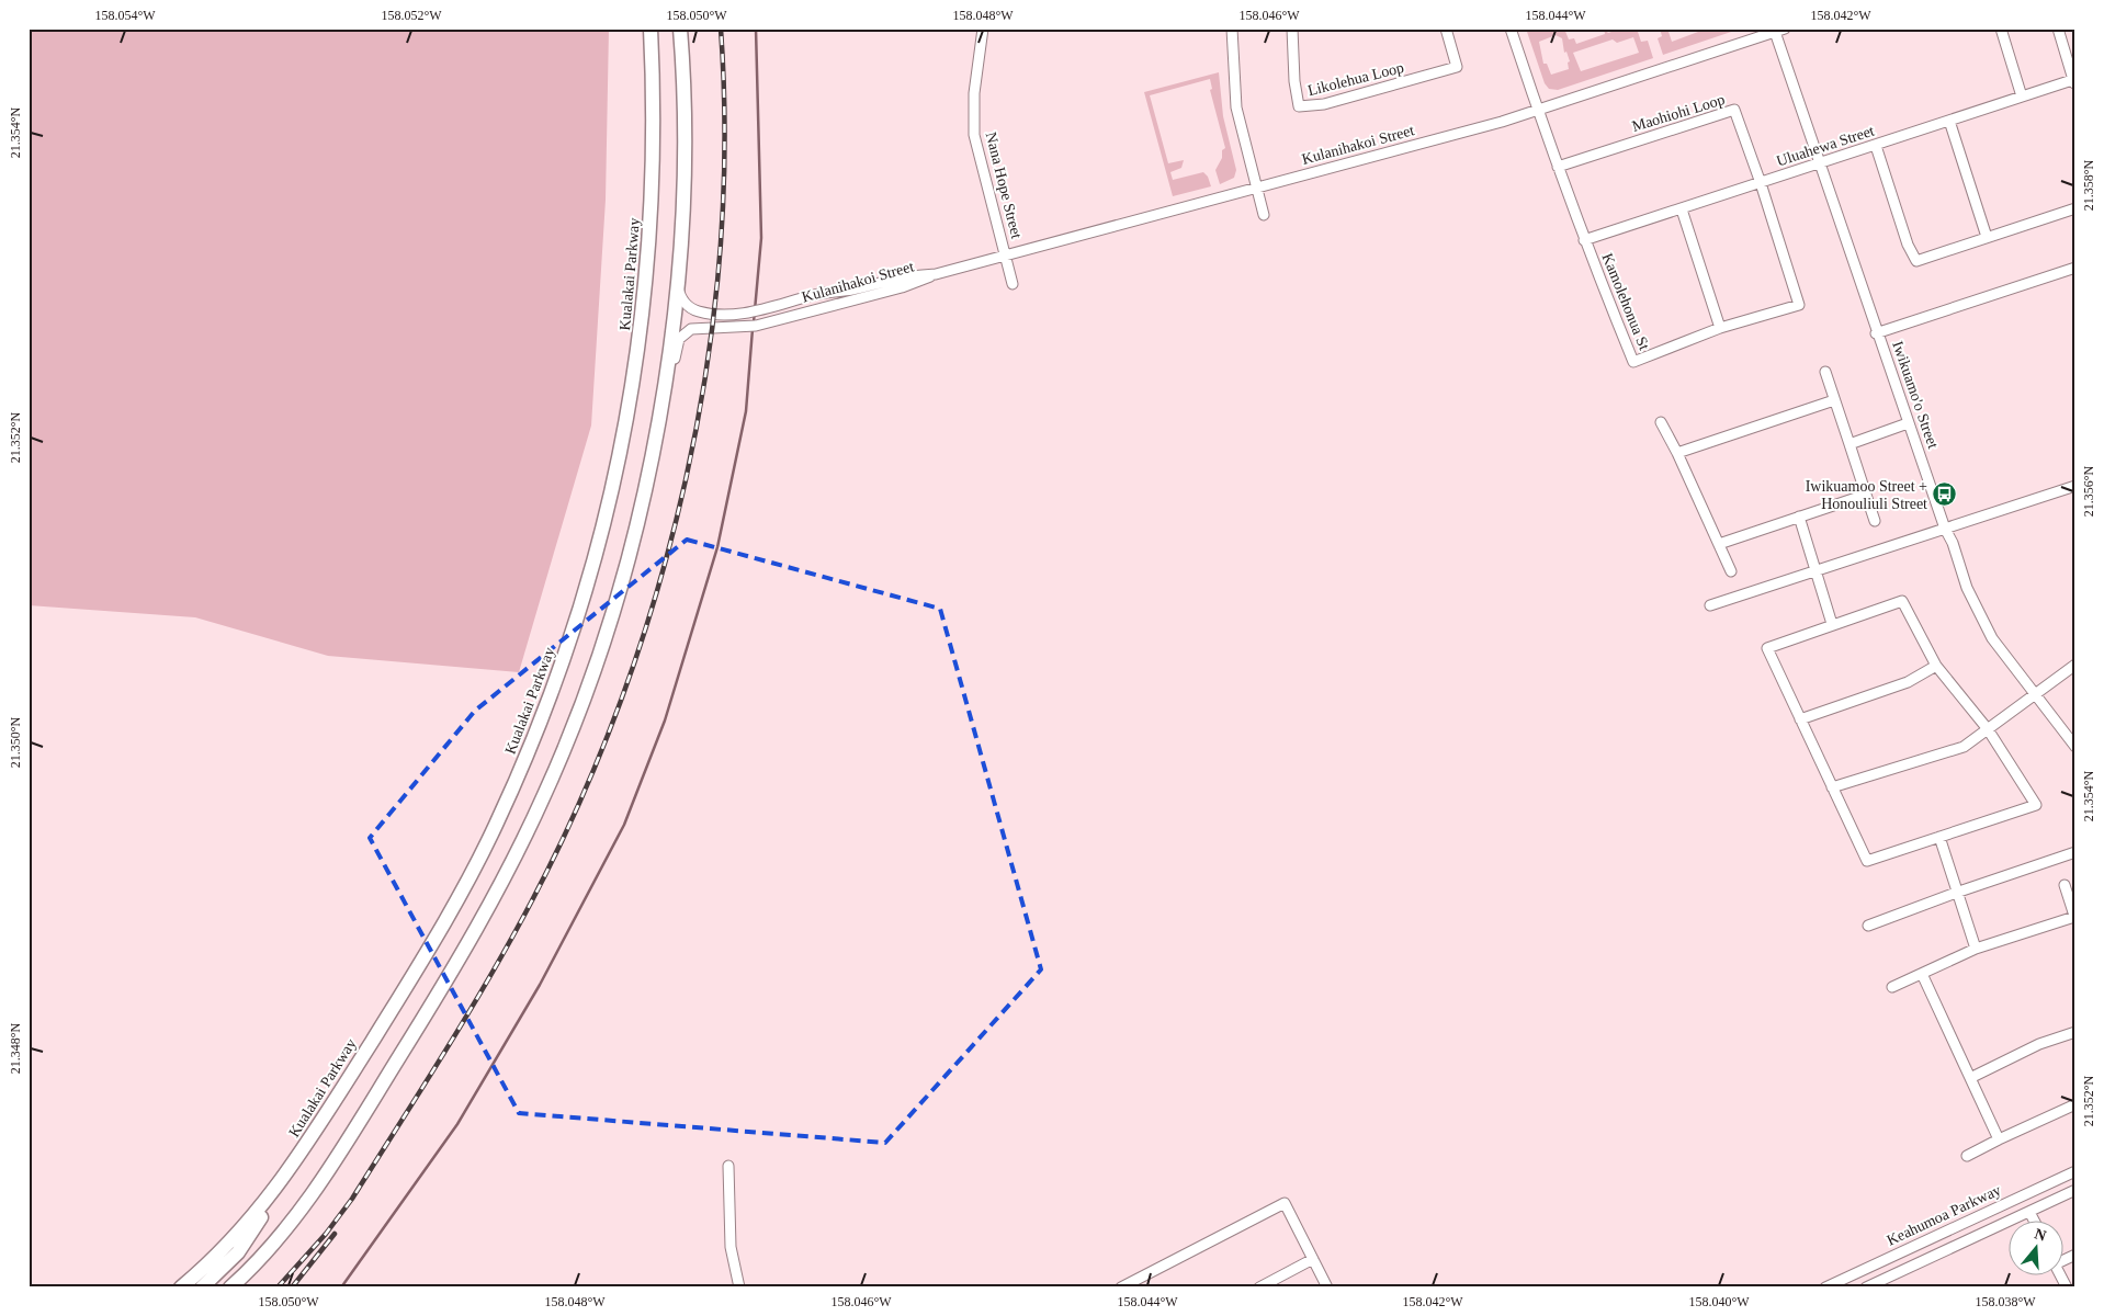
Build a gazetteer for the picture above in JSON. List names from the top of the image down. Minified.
{"streets":{"main road":["Kualakai Parkway"],"street":["Likolehua Loop","Maohiohi Loop","Kulanihakoi Street","Uluahewa Street","Nana Hope Street","Kamolehonua St","Iwikuamo'o Street","Keahumoa Parkway"]},"crossings":[["Maohiohi Loop","Uluahewa Street"],["Maohiohi Loop","Kamolehonua St"],["Kulanihakoi Street","Nana Hope Street"],["Kulanihakoi Street","Kamolehonua St"],["Kulanihakoi Street","Iwikuamo'o Street"],["Uluahewa Street","Kamolehonua St"],["Uluahewa Street","Iwikuamo'o Street"]],"places":{"bus stop":["Iwikuamoo Street + Honouliuli Street"]},"north":"top","coordinates":["158.054°W","158.052°W","158.050°W","158.048°W","158.046°W","158.044°W","158.042°W","21.354°N","21.358°N","21.352°N","21.356°N","21.350°N","21.348°N","158.040°W","158.038°W"]}
